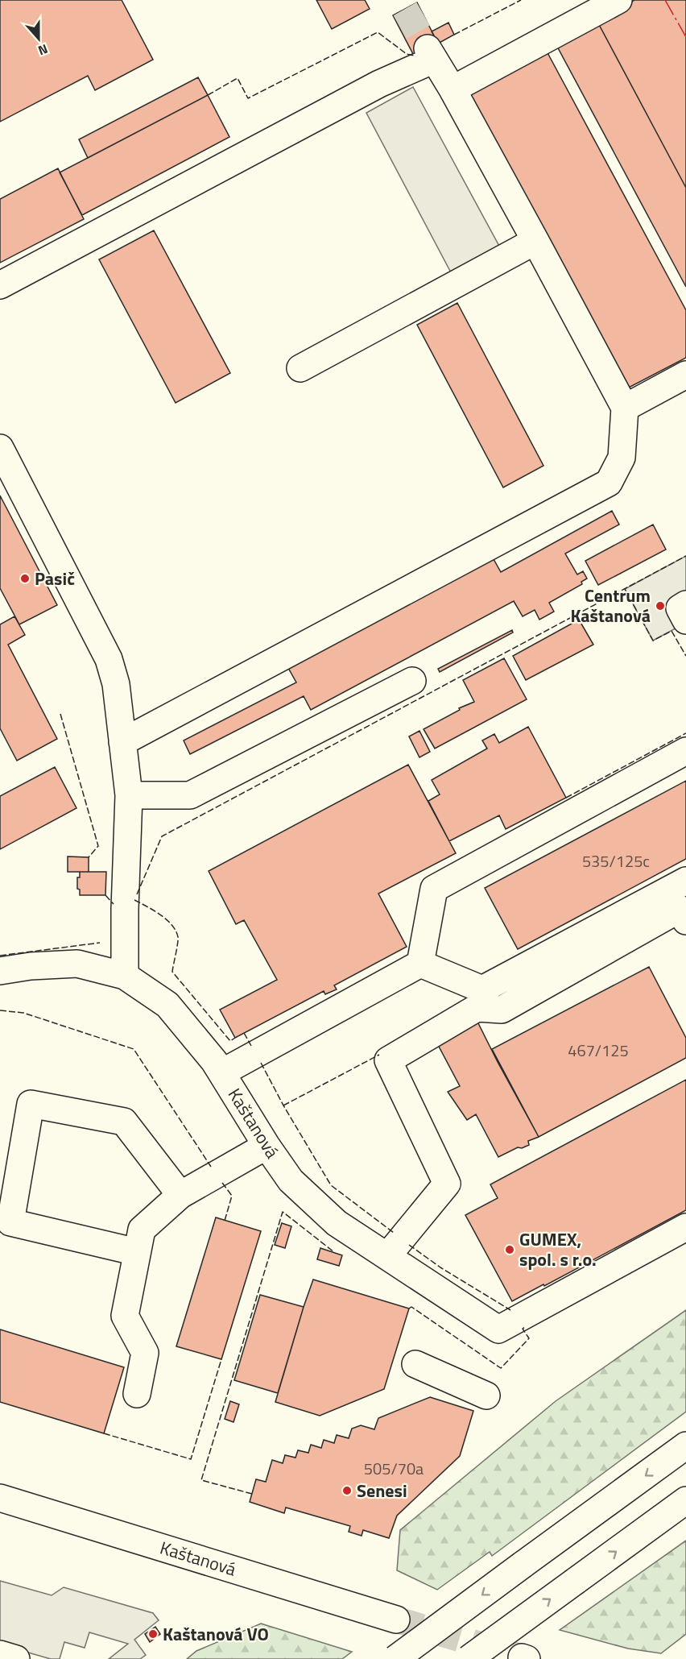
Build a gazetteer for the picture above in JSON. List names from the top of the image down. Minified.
{"streets":{"main road":["Kaštanová"]},"places":["Pasič","Centrum Kaštanová","GUMEX, spol. s r.o.","Senesi","Kaštanová VO"],"house_numbers":["535/125c","467/125","505/70a"],"north":"bottom"}
